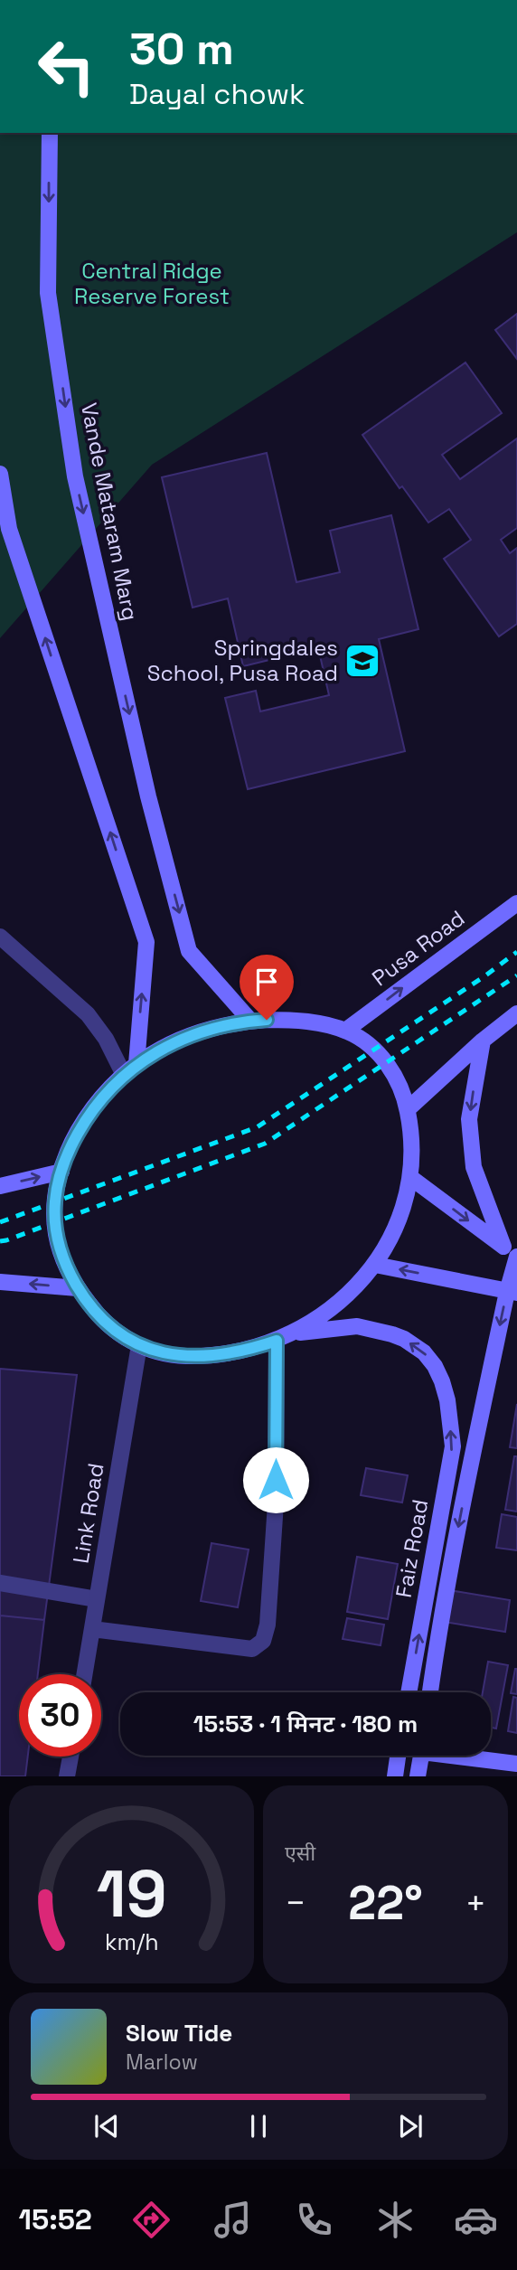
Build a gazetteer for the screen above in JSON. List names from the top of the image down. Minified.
{"streets":{"main road":["Vande Mataram Marg","Pusa Road","Faiz Road"],"street":["Link Road"]},"parks":["Central Ridge Reserve Forest"],"places":{"school or university":["Springdales School, Pusa Road"]},"page":{"turn":["30 m","Dayal chowk"],"limit":"30","trip":"15:53 · 1 मिनट · 180 m","tile":"एसी","heat":["−","22°","+"],"song":["Slow Tide","Marlow"],"tabs":"15:52","gauge":["19","km/h"]}}
